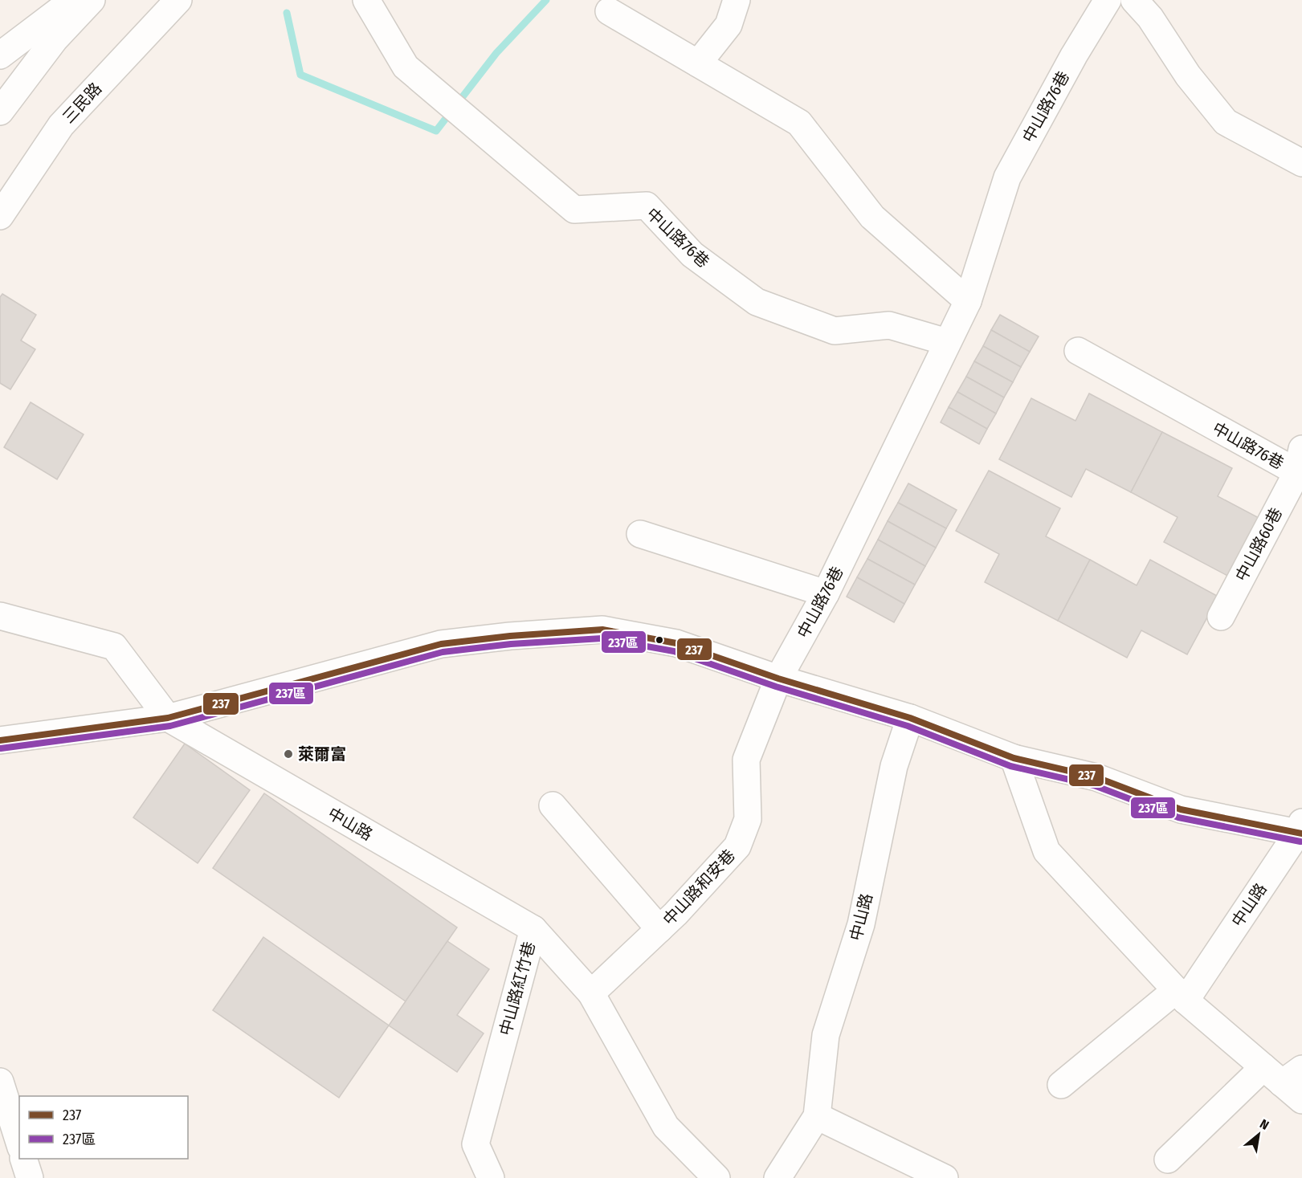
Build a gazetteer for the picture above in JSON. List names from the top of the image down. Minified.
{"streets":{"street":["三民路","中山路76巷","中山路60巷","中山路","中山路和安巷","中山路紅竹巷"]},"crossings":[["中山路76巷","中山路60巷"],["中山路76巷","中山路"],["中山路76巷","中山路和安巷"],["中山路","中山路和安巷"],["中山路","中山路紅竹巷"],["中山路和安巷","中山路紅竹巷"]],"places":["萊爾富"],"lines":["transit line 237","transit line 237區"],"legend":["237","237區"],"north":"top right"}
